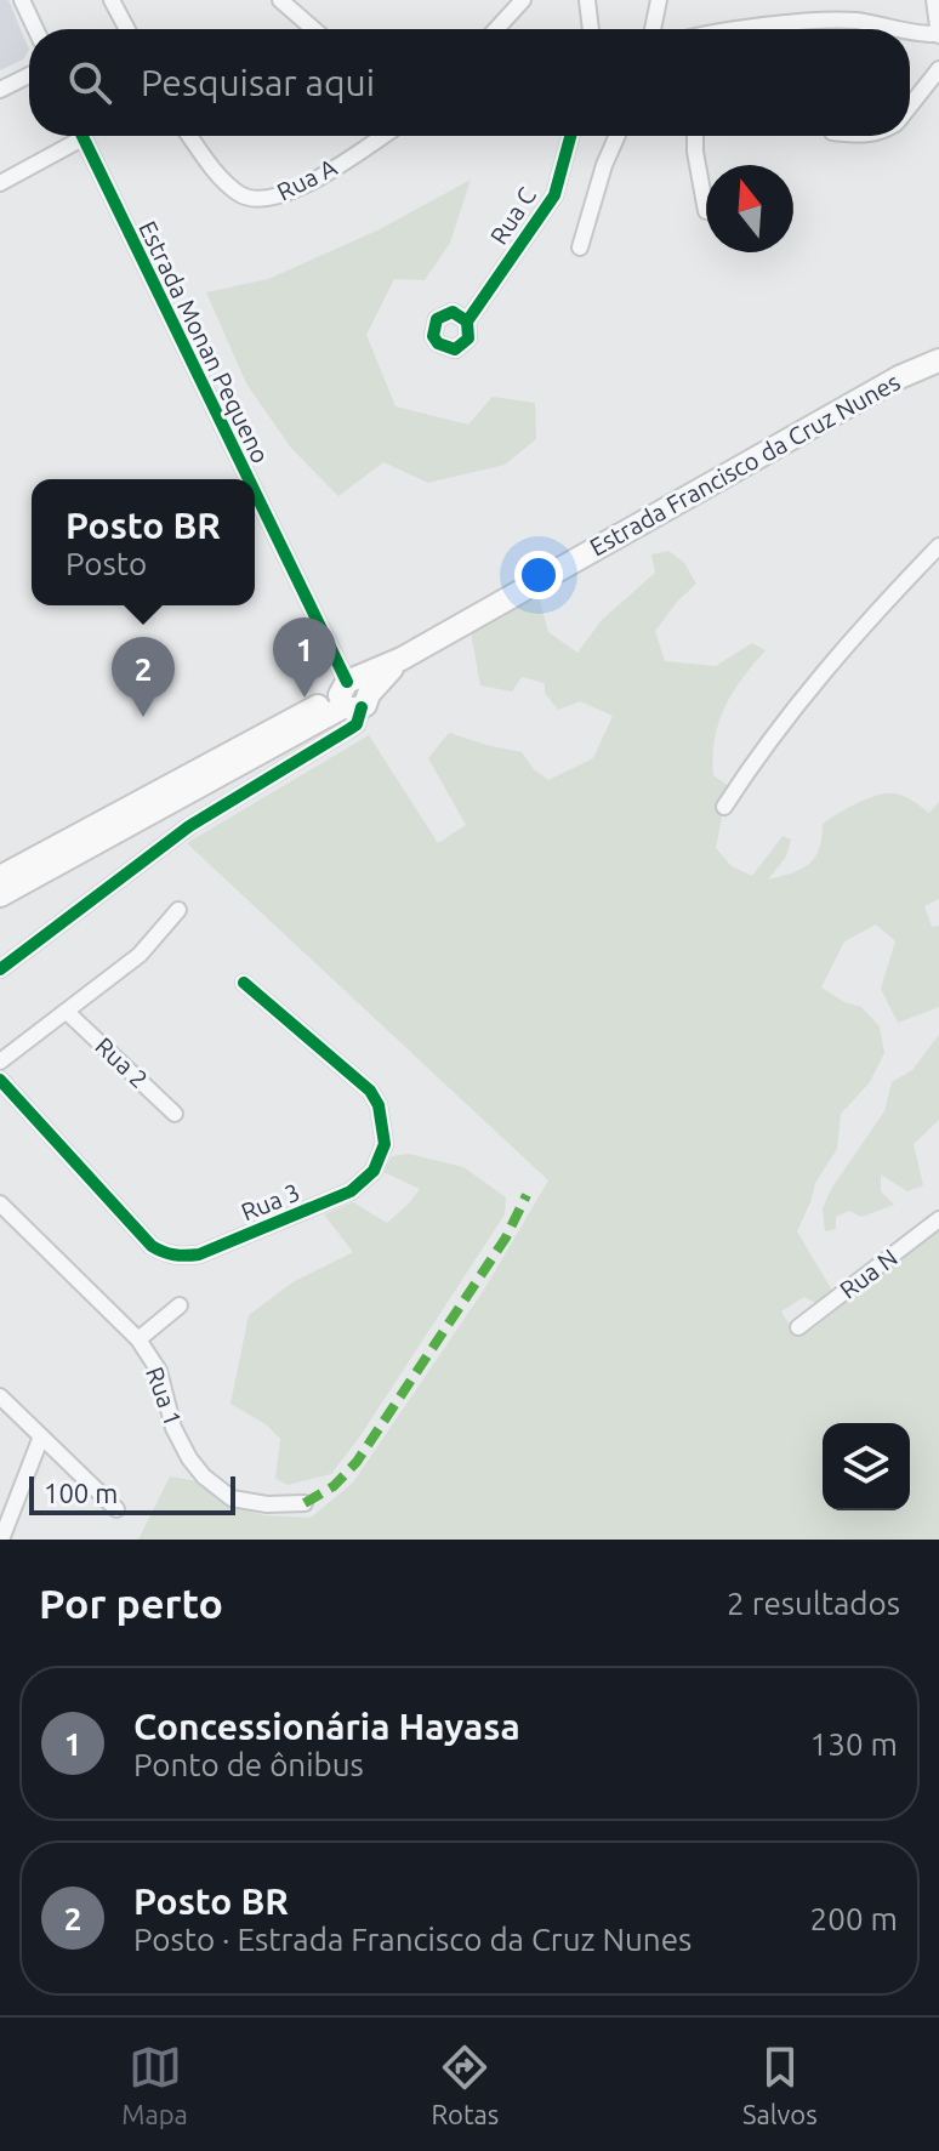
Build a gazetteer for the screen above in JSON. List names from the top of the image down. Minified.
{"streets":{"main road":["Estrada Francisco da Cruz Nunes"],"street":["Rua A","Rua C","Estrada Monan Pequeno","Rua 2","Rua 3","Rua N","Rua 1"]},"crossings":[["Estrada Monan Pequeno","Estrada Francisco da Cruz Nunes"]],"scale_bar":"100 m","north":"top","page":{"search":"Pesquisar aqui","popup":["Posto BR","Posto"],"pins":["1","2"],"scale":"100 m","heading":["Por perto","2 resultados"],"list":[{"mark":"1","name":"Concessionária Hayasa","note":"Ponto de ônibus","value":"130 m"},{"mark":"2","name":"Posto BR","note":"Posto · Estrada Francisco da Cruz Nunes","value":"200 m"}],"nav":["Mapa","Rotas","Salvos"]}}
